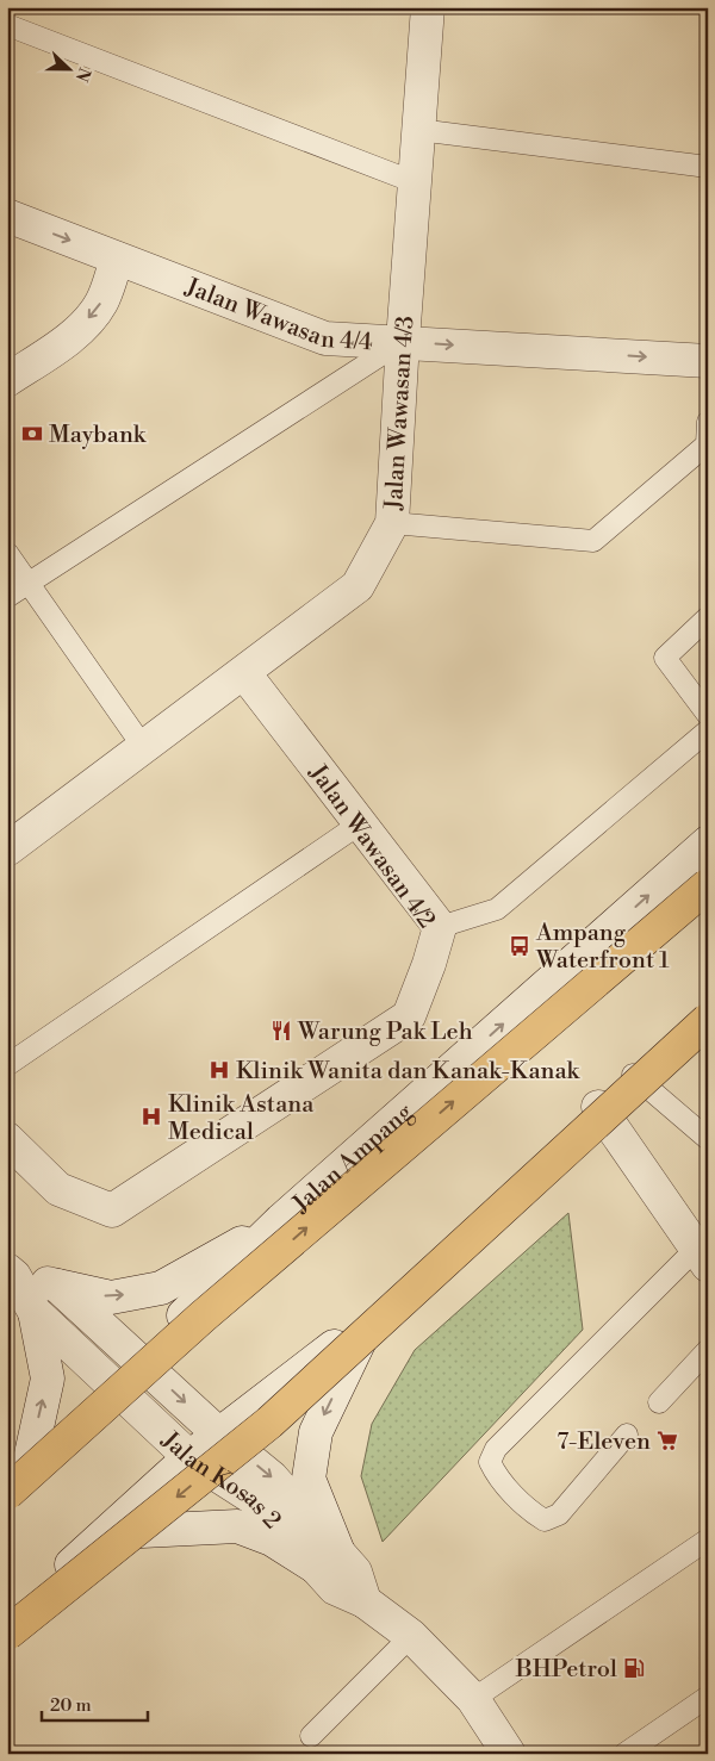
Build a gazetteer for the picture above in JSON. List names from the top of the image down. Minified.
{"streets":{"street":["Jalan Wawasan 4/4","Jalan Wawasan 4/3","Jalan Wawasan 4/2","Jalan Ampang","Jalan Kosas 2"]},"crossings":[["Jalan Wawasan 4/4","Jalan Wawasan 4/3"],["Jalan Wawasan 4/3","Jalan Wawasan 4/2"],["Jalan Ampang","Jalan Kosas 2"]],"one_way":["Jalan Wawasan 4/4"],"places":{"bank":["Maybank"],"bus stop":["Ampang Waterfront 1"],"restaurant":["Warung Pak Leh"],"hospital":["Klinik Wanita dan Kanak-Kanak","Klinik Astana Medical"],"supermarket":["7-Eleven"],"fuel station":["BHPetrol"]},"scale_bar":"20 m","north":"right"}
